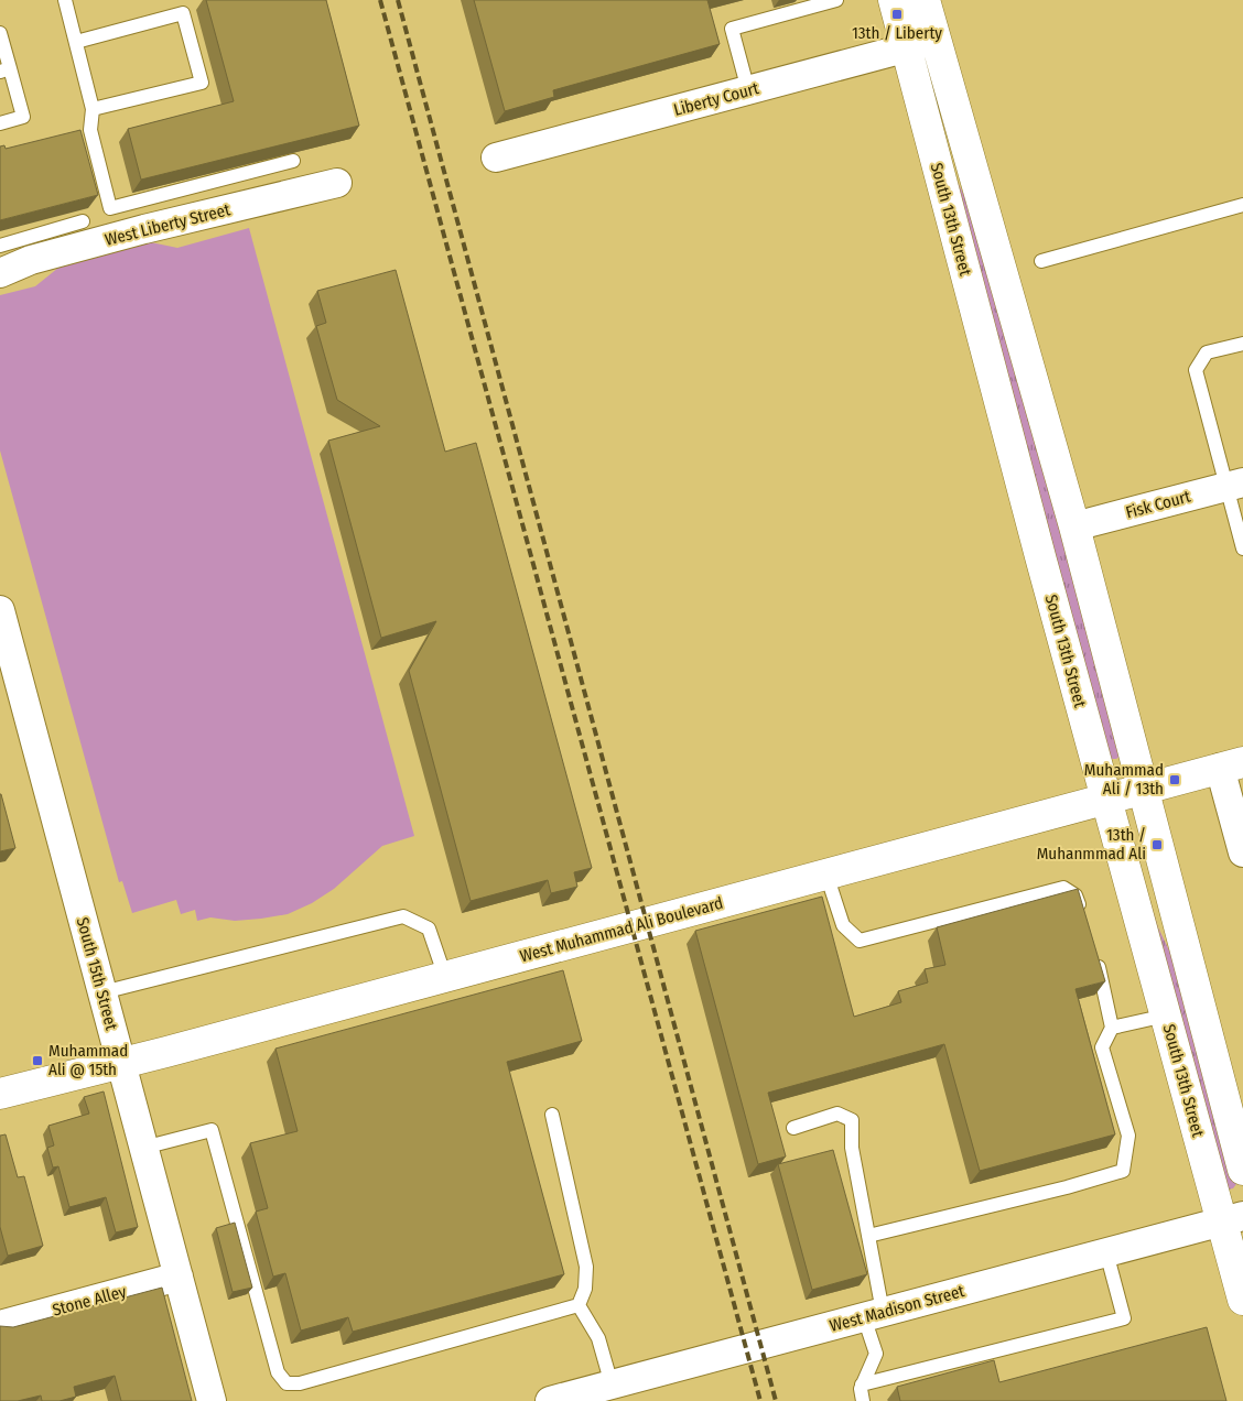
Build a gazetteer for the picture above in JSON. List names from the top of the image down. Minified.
{"streets":{"street":["Liberty Court","South 13th Street","West Liberty Street","Fisk Court","West Muhammad Ali Boulevard","South 15th Street","Stone Alley","West Madison Street"]},"crossings":[["Liberty Court","South 13th Street"],["South 13th Street","Fisk Court"],["South 13th Street","West Muhammad Ali Boulevard"],["South 13th Street","West Madison Street"],["West Muhammad Ali Boulevard","South 15th Street"],["South 15th Street","Stone Alley"]],"places":{"transit":["13th / Liberty","Muhammad Ali / 13th","13th / Muhanmmad Ali","Muhammad Ali @ 15th"]}}
